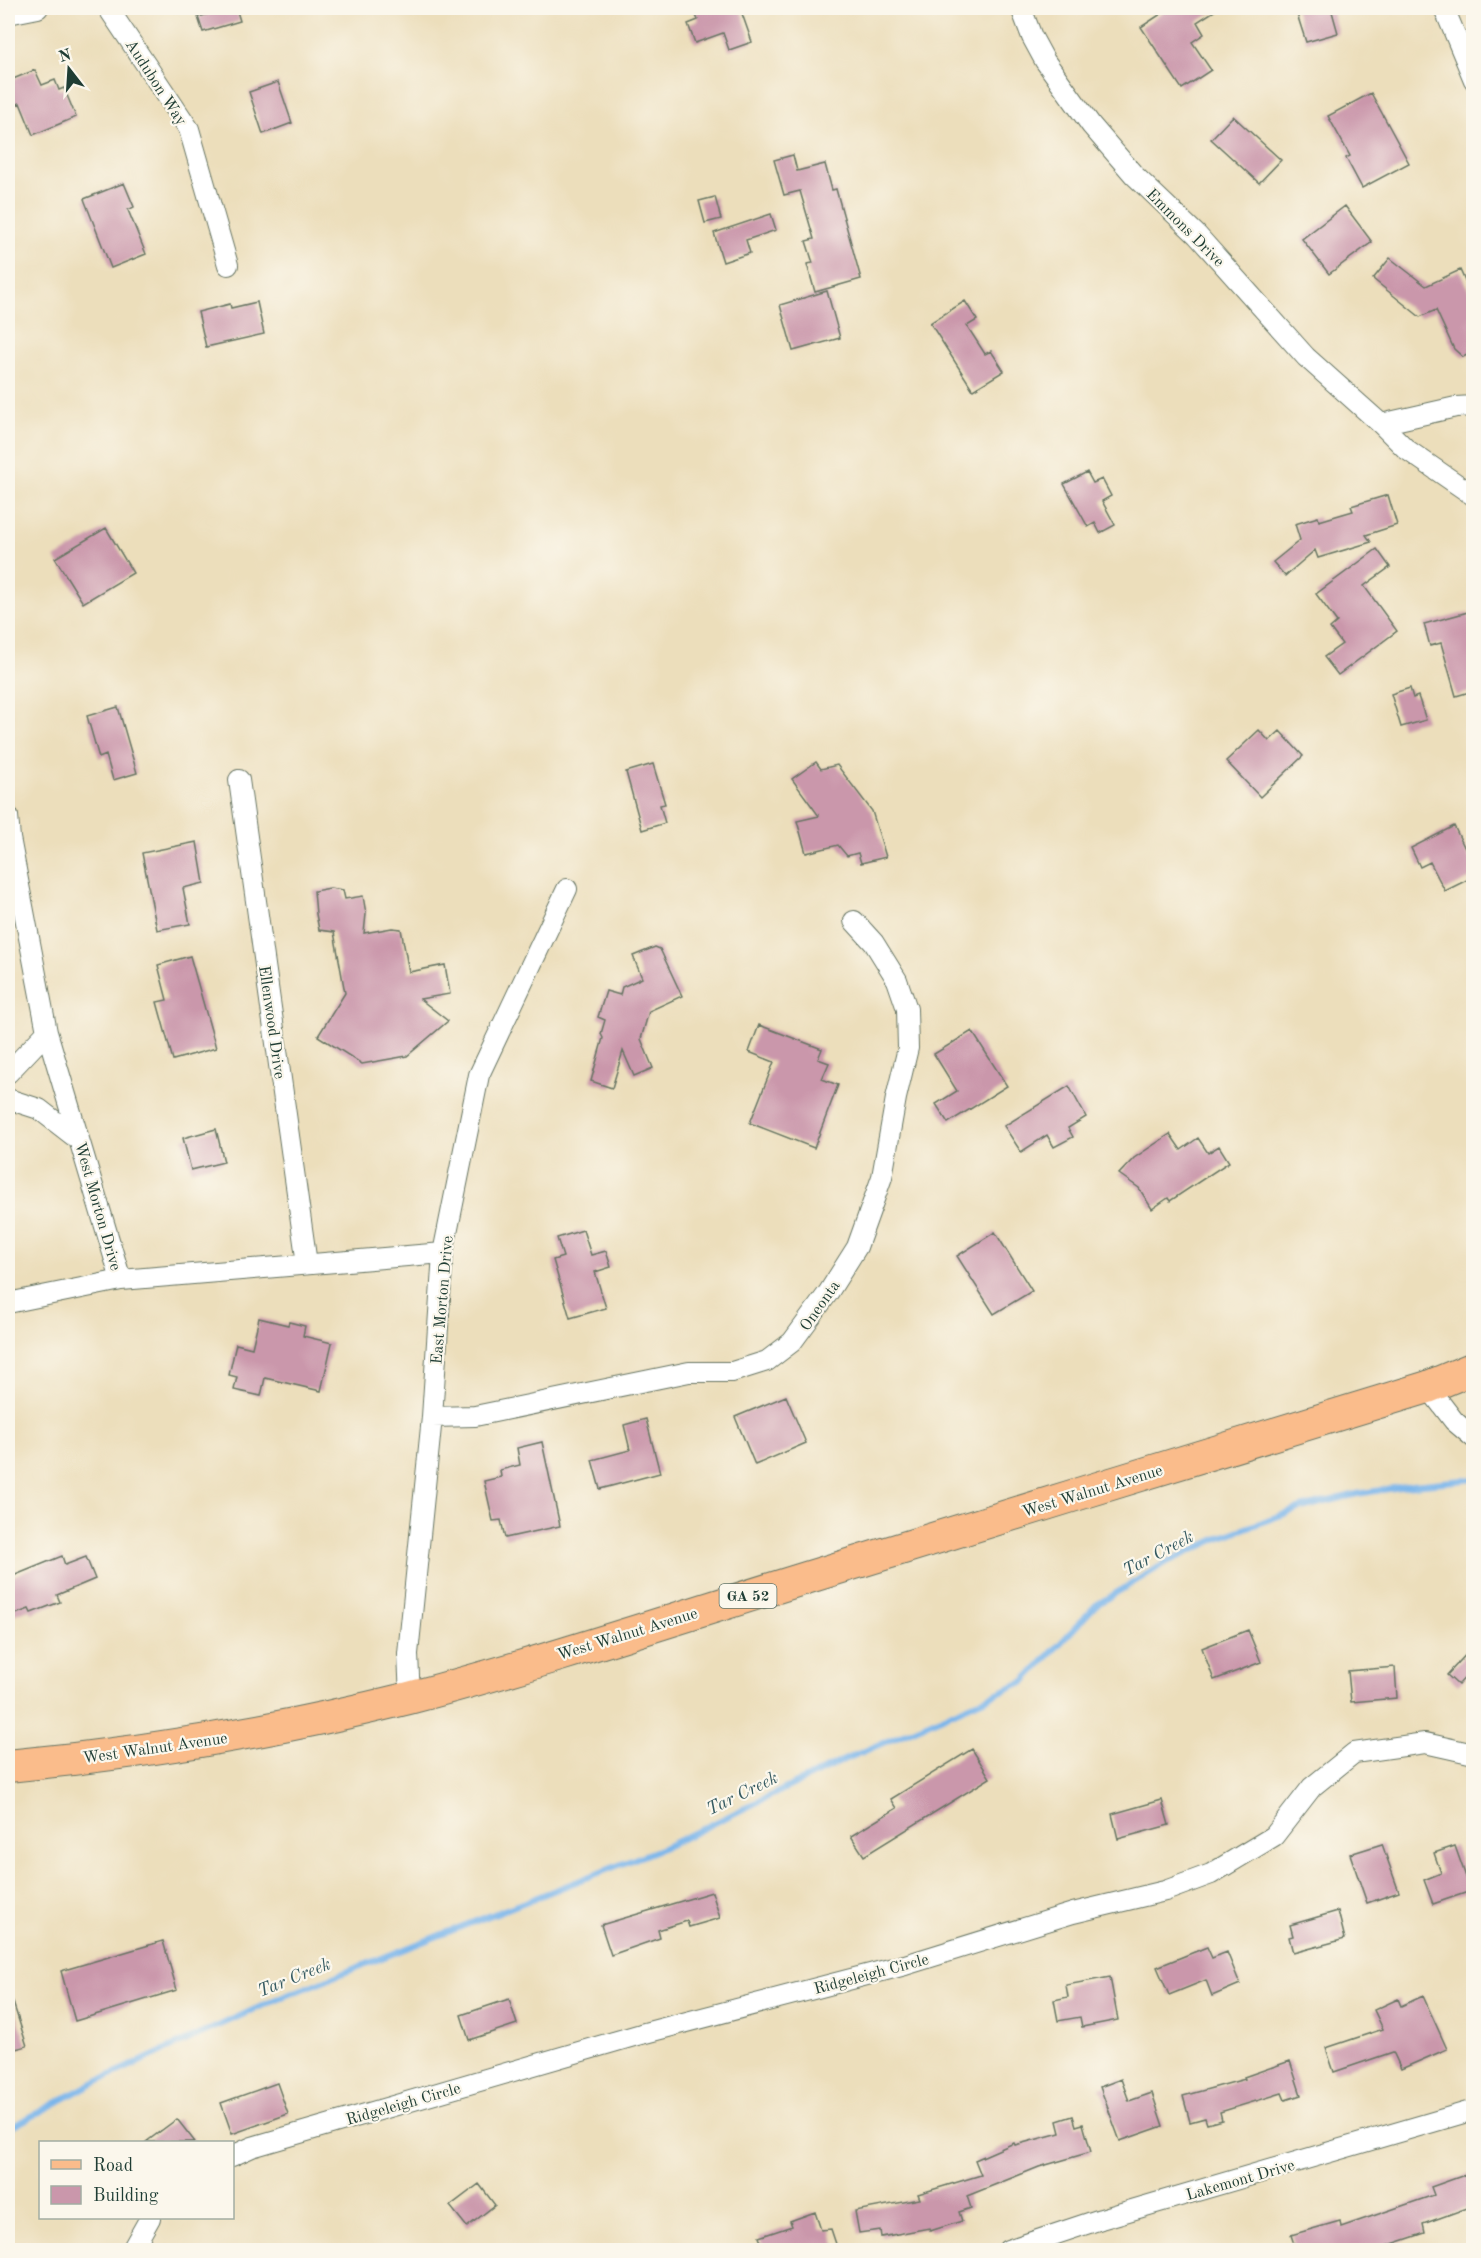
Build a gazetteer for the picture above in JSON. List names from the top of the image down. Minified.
{"streets":{"main road":["West Walnut Avenue","GA 52"],"street":["Audubon Way","Emmons Drive","Ellenwood Drive","West Morton Drive","East Morton Drive","Oneonta","Ridgeleigh Circle","Lakemont Drive"]},"crossings":[["Ellenwood Drive","West Morton Drive"],["West Morton Drive","East Morton Drive"],["East Morton Drive","Oneonta"],["East Morton Drive","West Walnut Avenue"]],"water":["Tar Creek"],"legend":["Road","Building"],"north":"top"}
